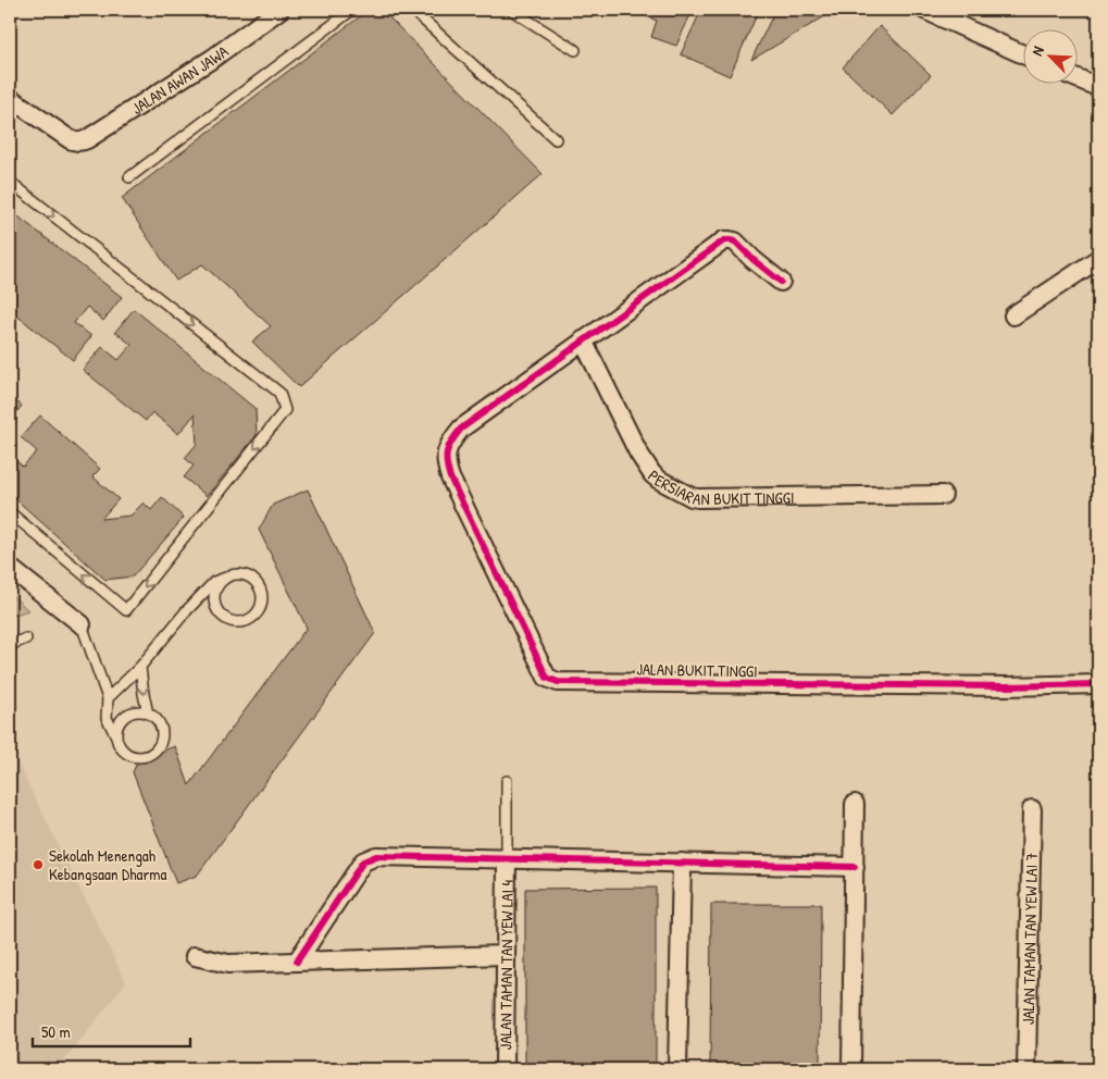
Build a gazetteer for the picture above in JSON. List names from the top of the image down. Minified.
{"streets":{"street":["JALAN AWAN JAWA","PERSIARAN BUKIT TINGGI","JALAN BUKIT TINGGI","JALAN TAMAN TAN YEW LAI 7","JALAN TAMAN TAN YEW LAI 4"]},"crossings":[["PERSIARAN BUKIT TINGGI","JALAN BUKIT TINGGI"]],"places":["Sekolah Menengah Kebangsaan Dharma"],"scale_bar":"50 m","north":"top left"}
